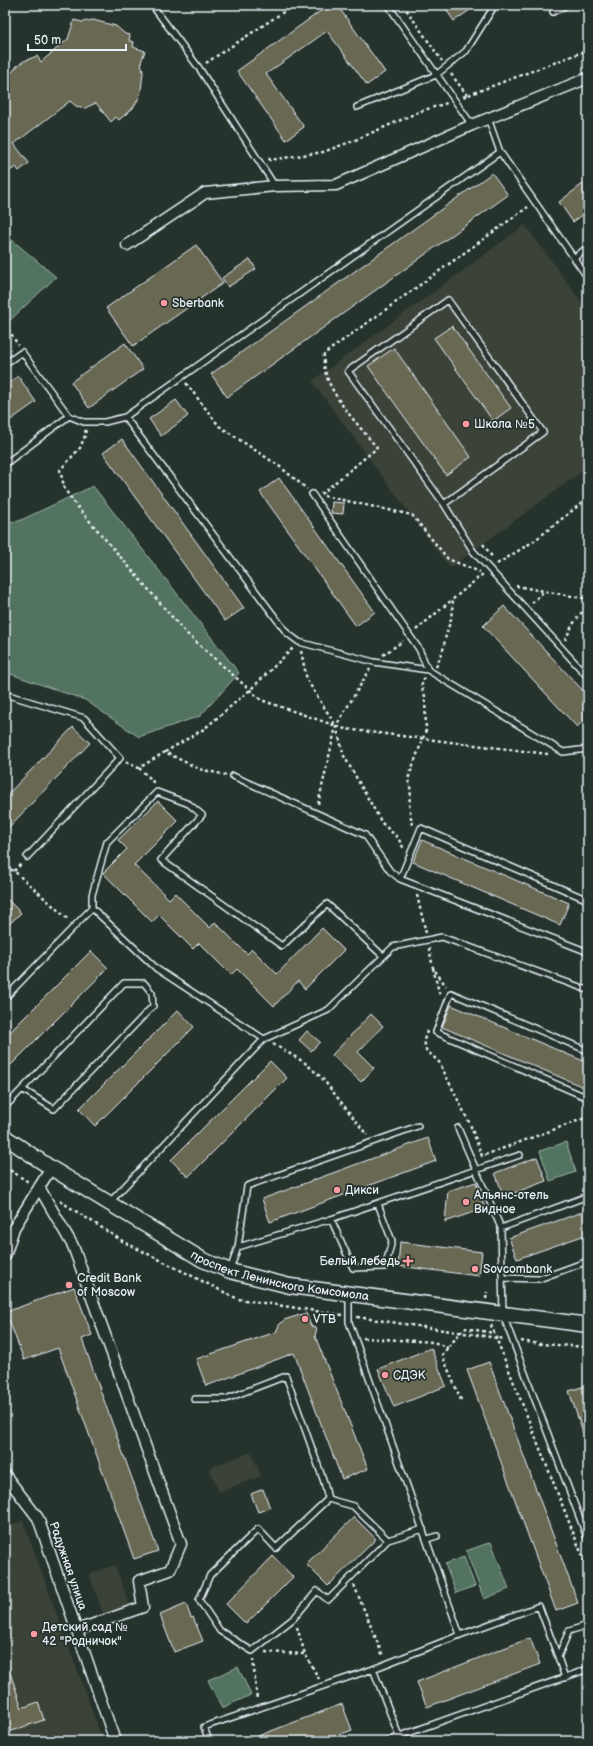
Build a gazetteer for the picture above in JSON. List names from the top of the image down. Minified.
{"streets":{"main road":["проспект Ленинского Комсомола"],"street":["Радужная улица"]},"places":{"other":["Sberbank","Школа №5","Дикси","Альянс-отель Видное","Sovcombank","Credit Bank of Moscow","VTB","СДЭК","Детский сад № 42 \"Родничок\""],"health":["Белый лебедь"]},"scale_bar":"50 m"}
